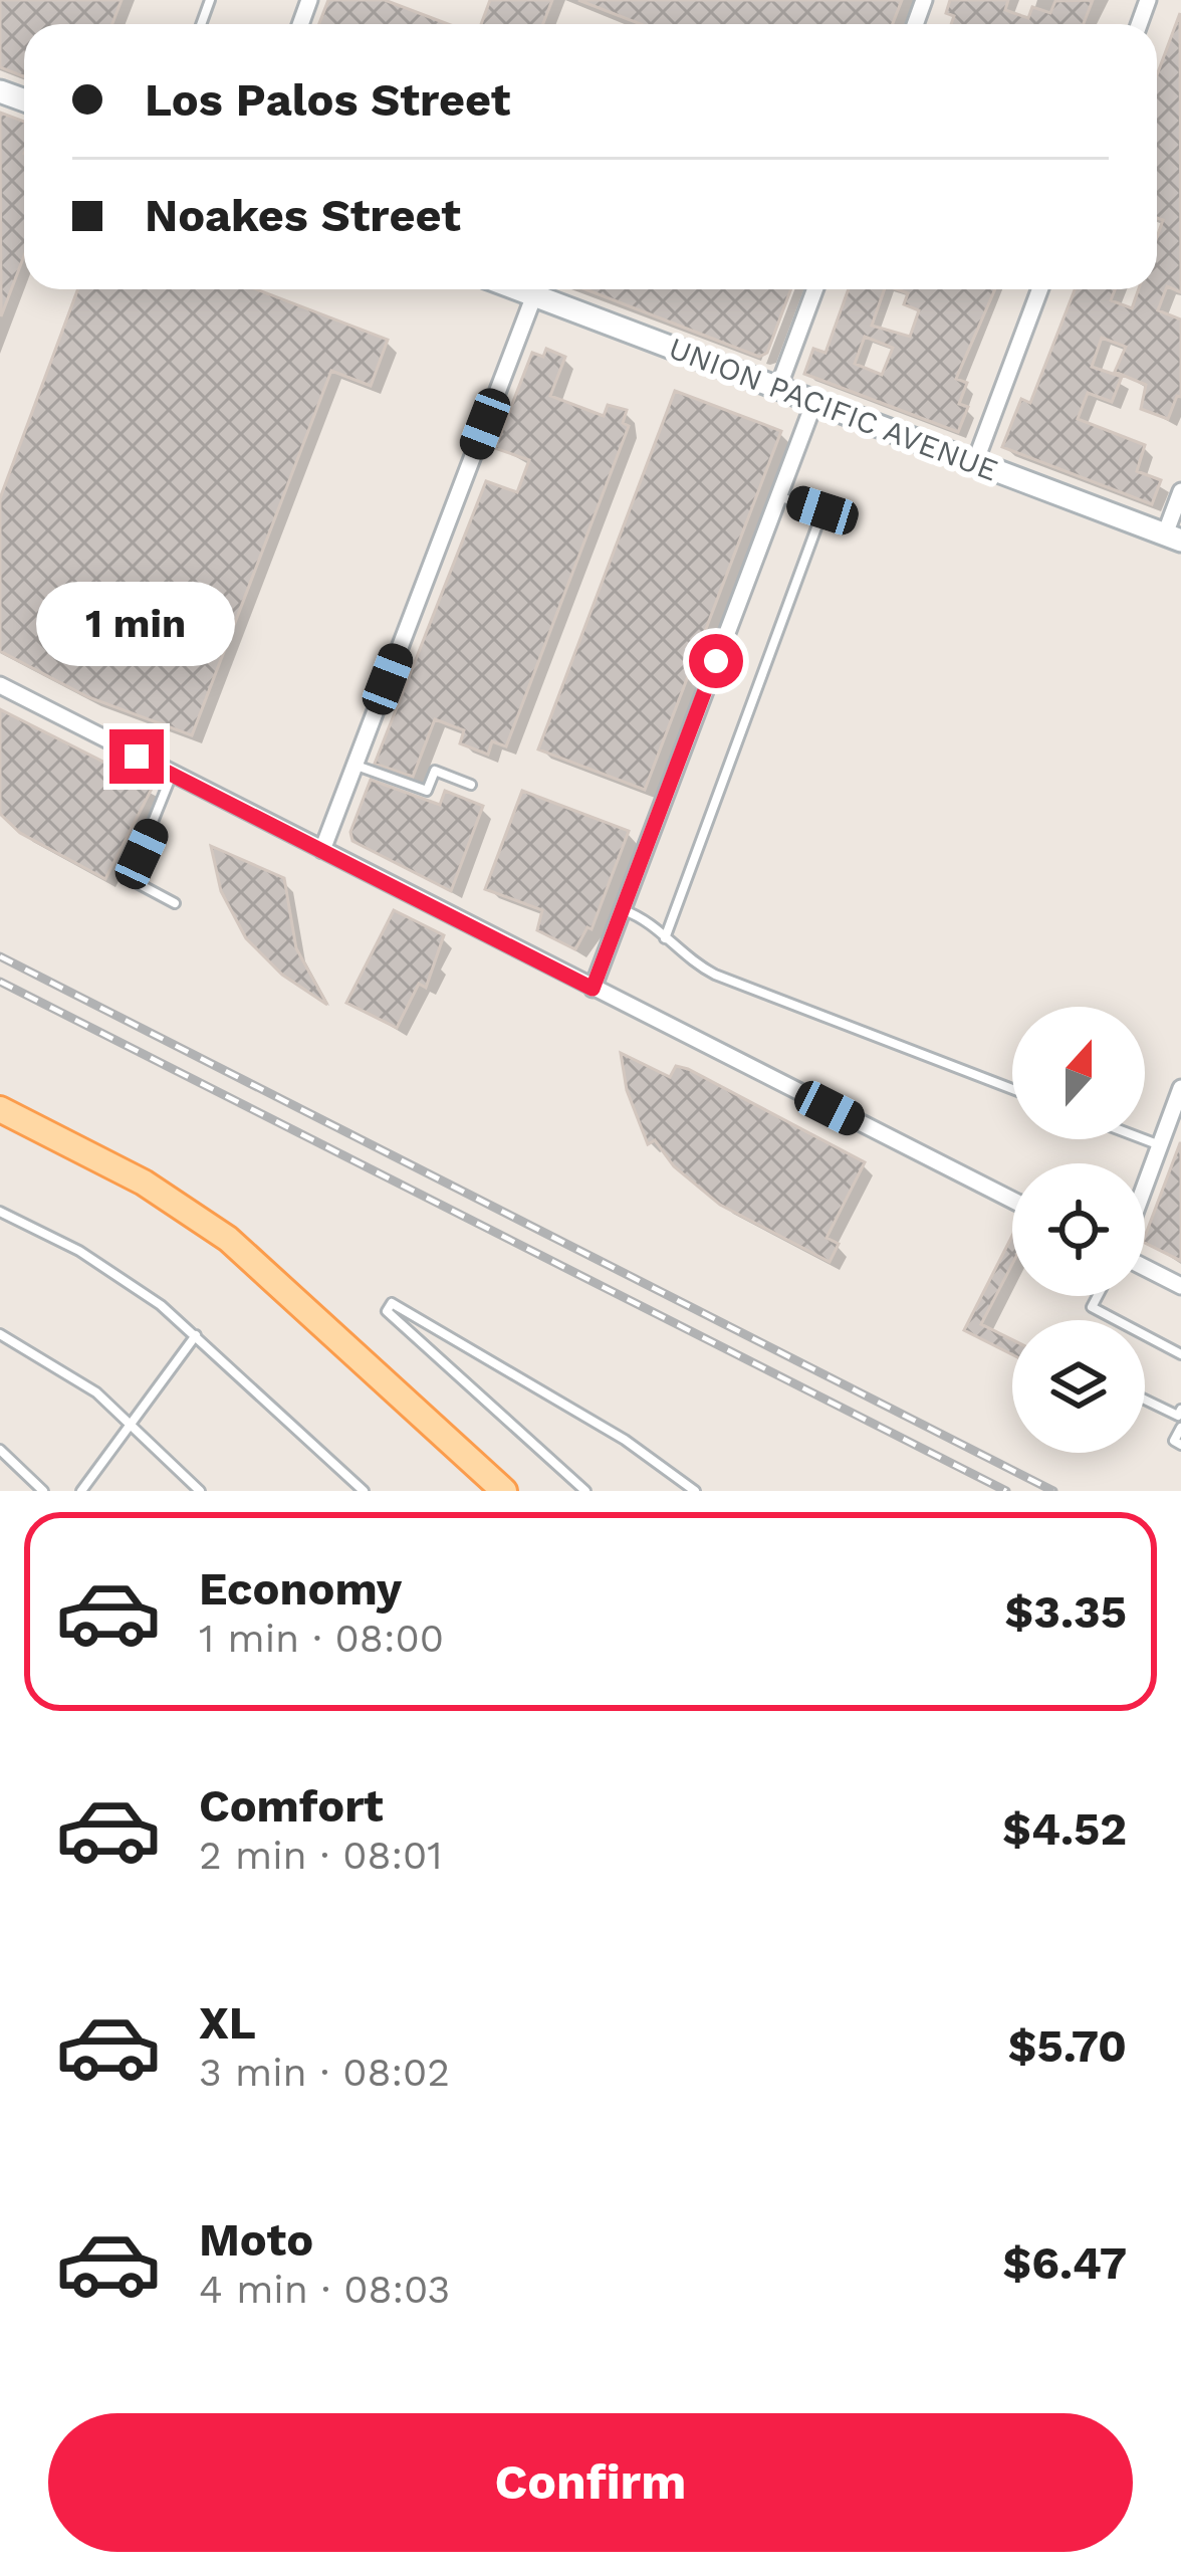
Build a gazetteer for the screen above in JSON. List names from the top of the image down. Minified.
{"streets":{"street":["UNION PACIFIC AVENUE"]},"north":"top","page":{"banner":["Los Palos Street","Noakes Street"],"bubble":"1 min","list":[{"name":"Economy","note":"1 min · 08:00","value":"$3.35"},{"name":"Comfort","note":"2 min · 08:01","value":"$4.52"},{"name":"XL","note":"3 min · 08:02","value":"$5.70"},{"name":"Moto","note":"4 min · 08:03","value":"$6.47"}],"buttons":"Confirm"}}
